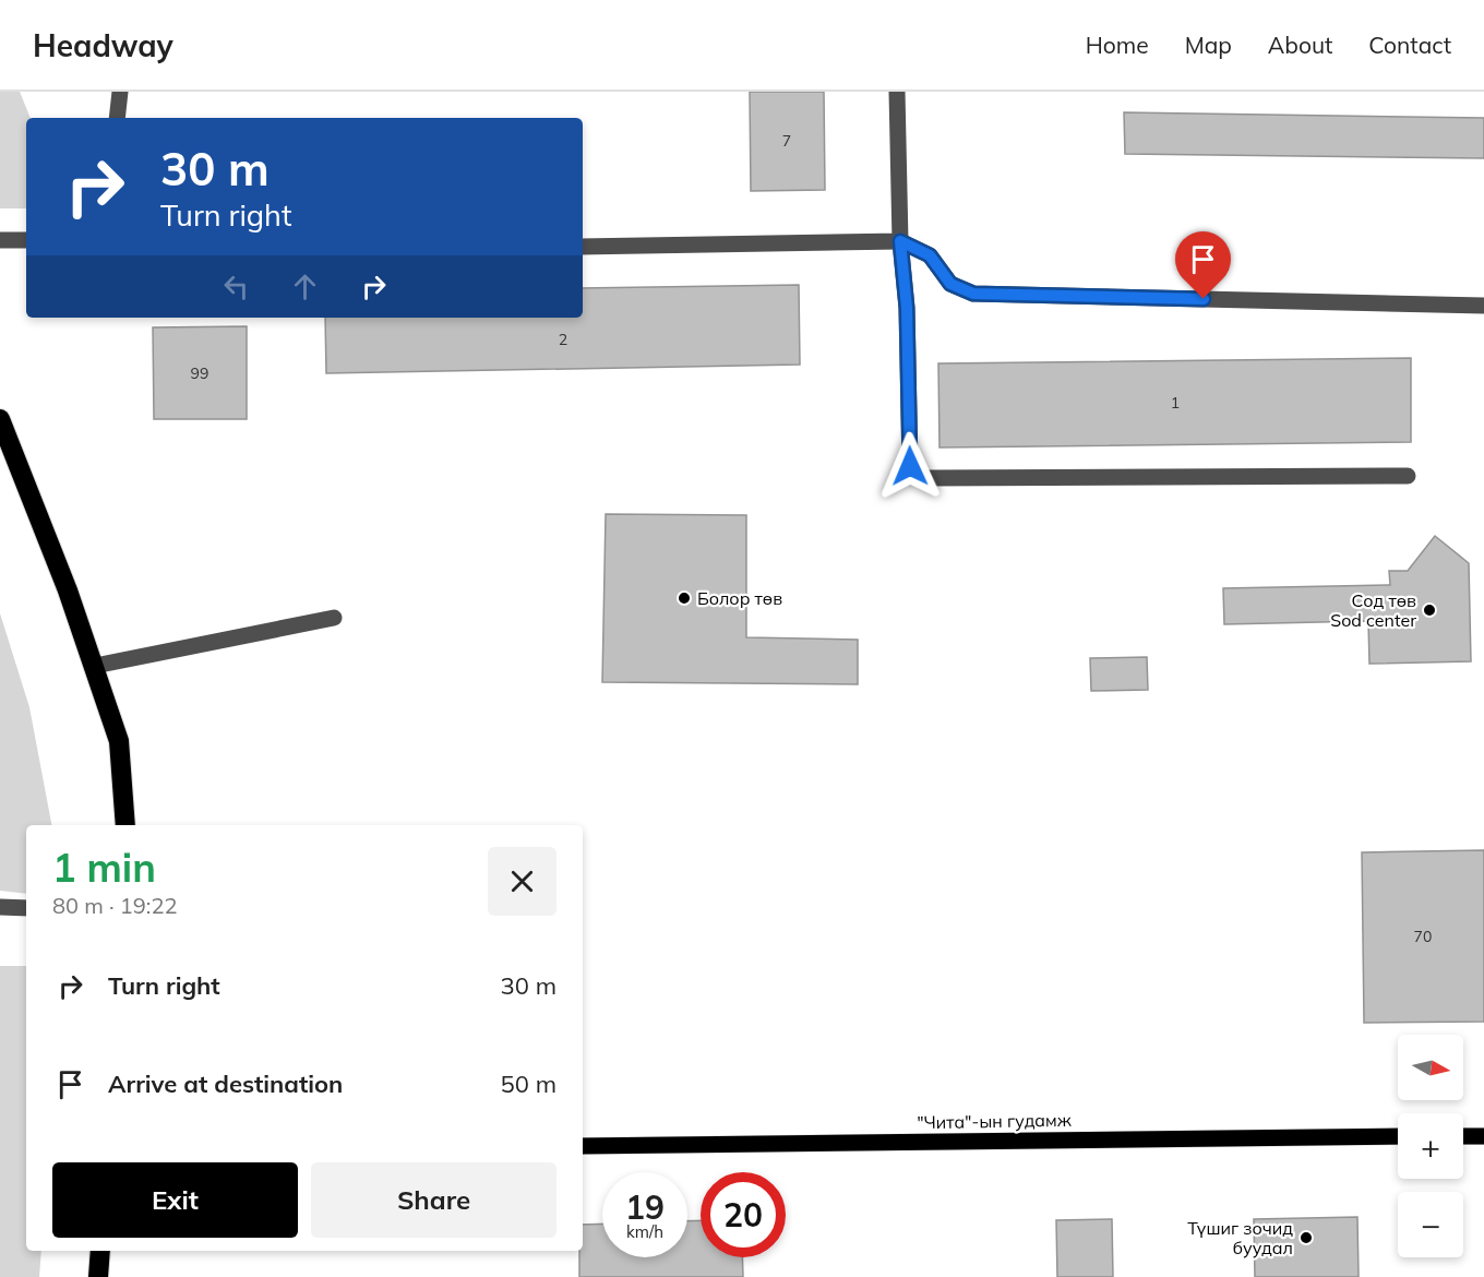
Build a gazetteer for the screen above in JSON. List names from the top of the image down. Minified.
{"streets":{"main road":["\"Чита\"-ын гудамж"]},"places":["Болор төв","Сод төв Sod center","Түшиг зочид буудал"],"house_numbers":["7","2","99","1","70"],"north":"right","page":{"header":"Headway","nav":["Home","Map","About","Contact"],"turn":["30 m","Turn right"],"heading":["1 min","80 m · 19:22"],"list":[{"name":"Turn right","value":"30 m"},{"name":"Arrive at destination","value":"50 m"}],"map_buttons":["+","−"],"buttons":["Exit","Share"],"speed":"19 km/h","limit":"20"}}
